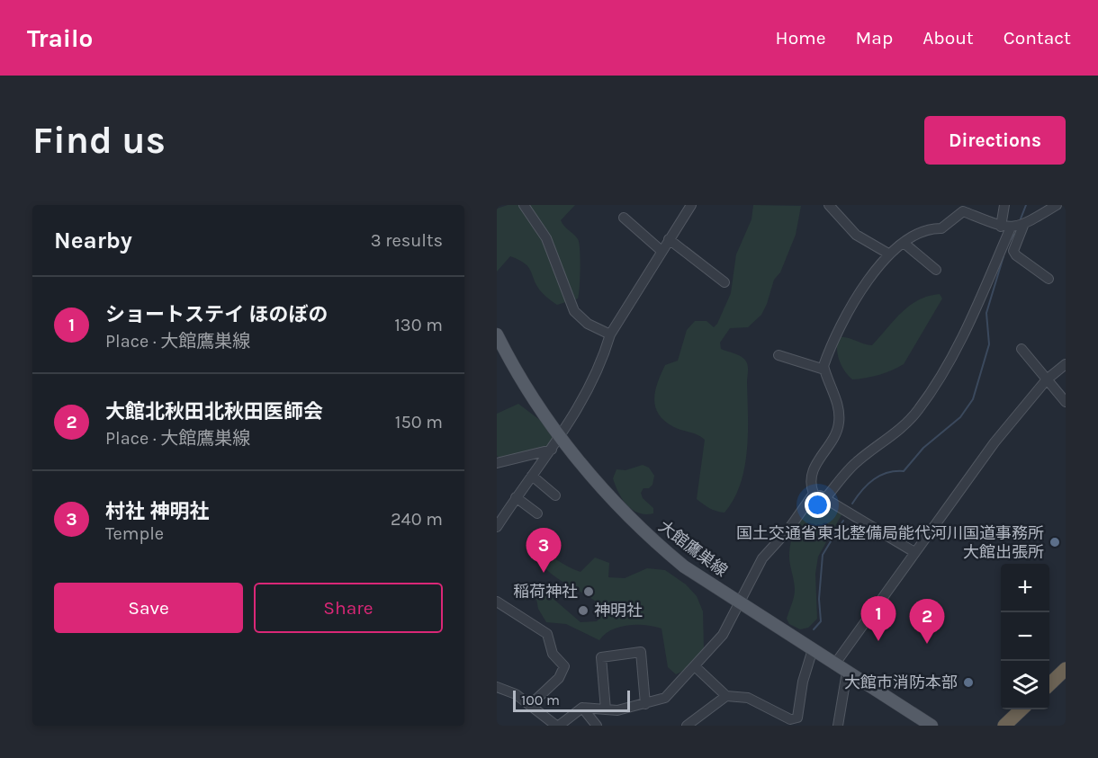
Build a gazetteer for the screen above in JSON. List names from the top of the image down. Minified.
{"streets":{"main road":["大館鷹巣線"]},"places":["国土交通省東北整備局能代河川国道事務所 大館出張所","稲荷神社","神明社","大館市消防本部"],"scale_bar":"100 m","page":{"header":"Trailo","nav":["Home","Map","About","Contact"],"buttons":["Directions",["Save","Share"]],"title":"Find us","heading":["Nearby","3 results"],"list":[{"mark":"1","name":"ショートステイ ほのぼの","note":"Place · 大館鷹巣線","value":"130 m"},{"mark":"2","name":"大館北秋田北秋田医師会","note":"Place · 大館鷹巣線","value":"150 m"},{"mark":"3","name":"村社 神明社","note":"Temple","value":"240 m"}],"pins":["3","1","2"],"map_buttons":["+","−"],"scale":"100 m"}}
